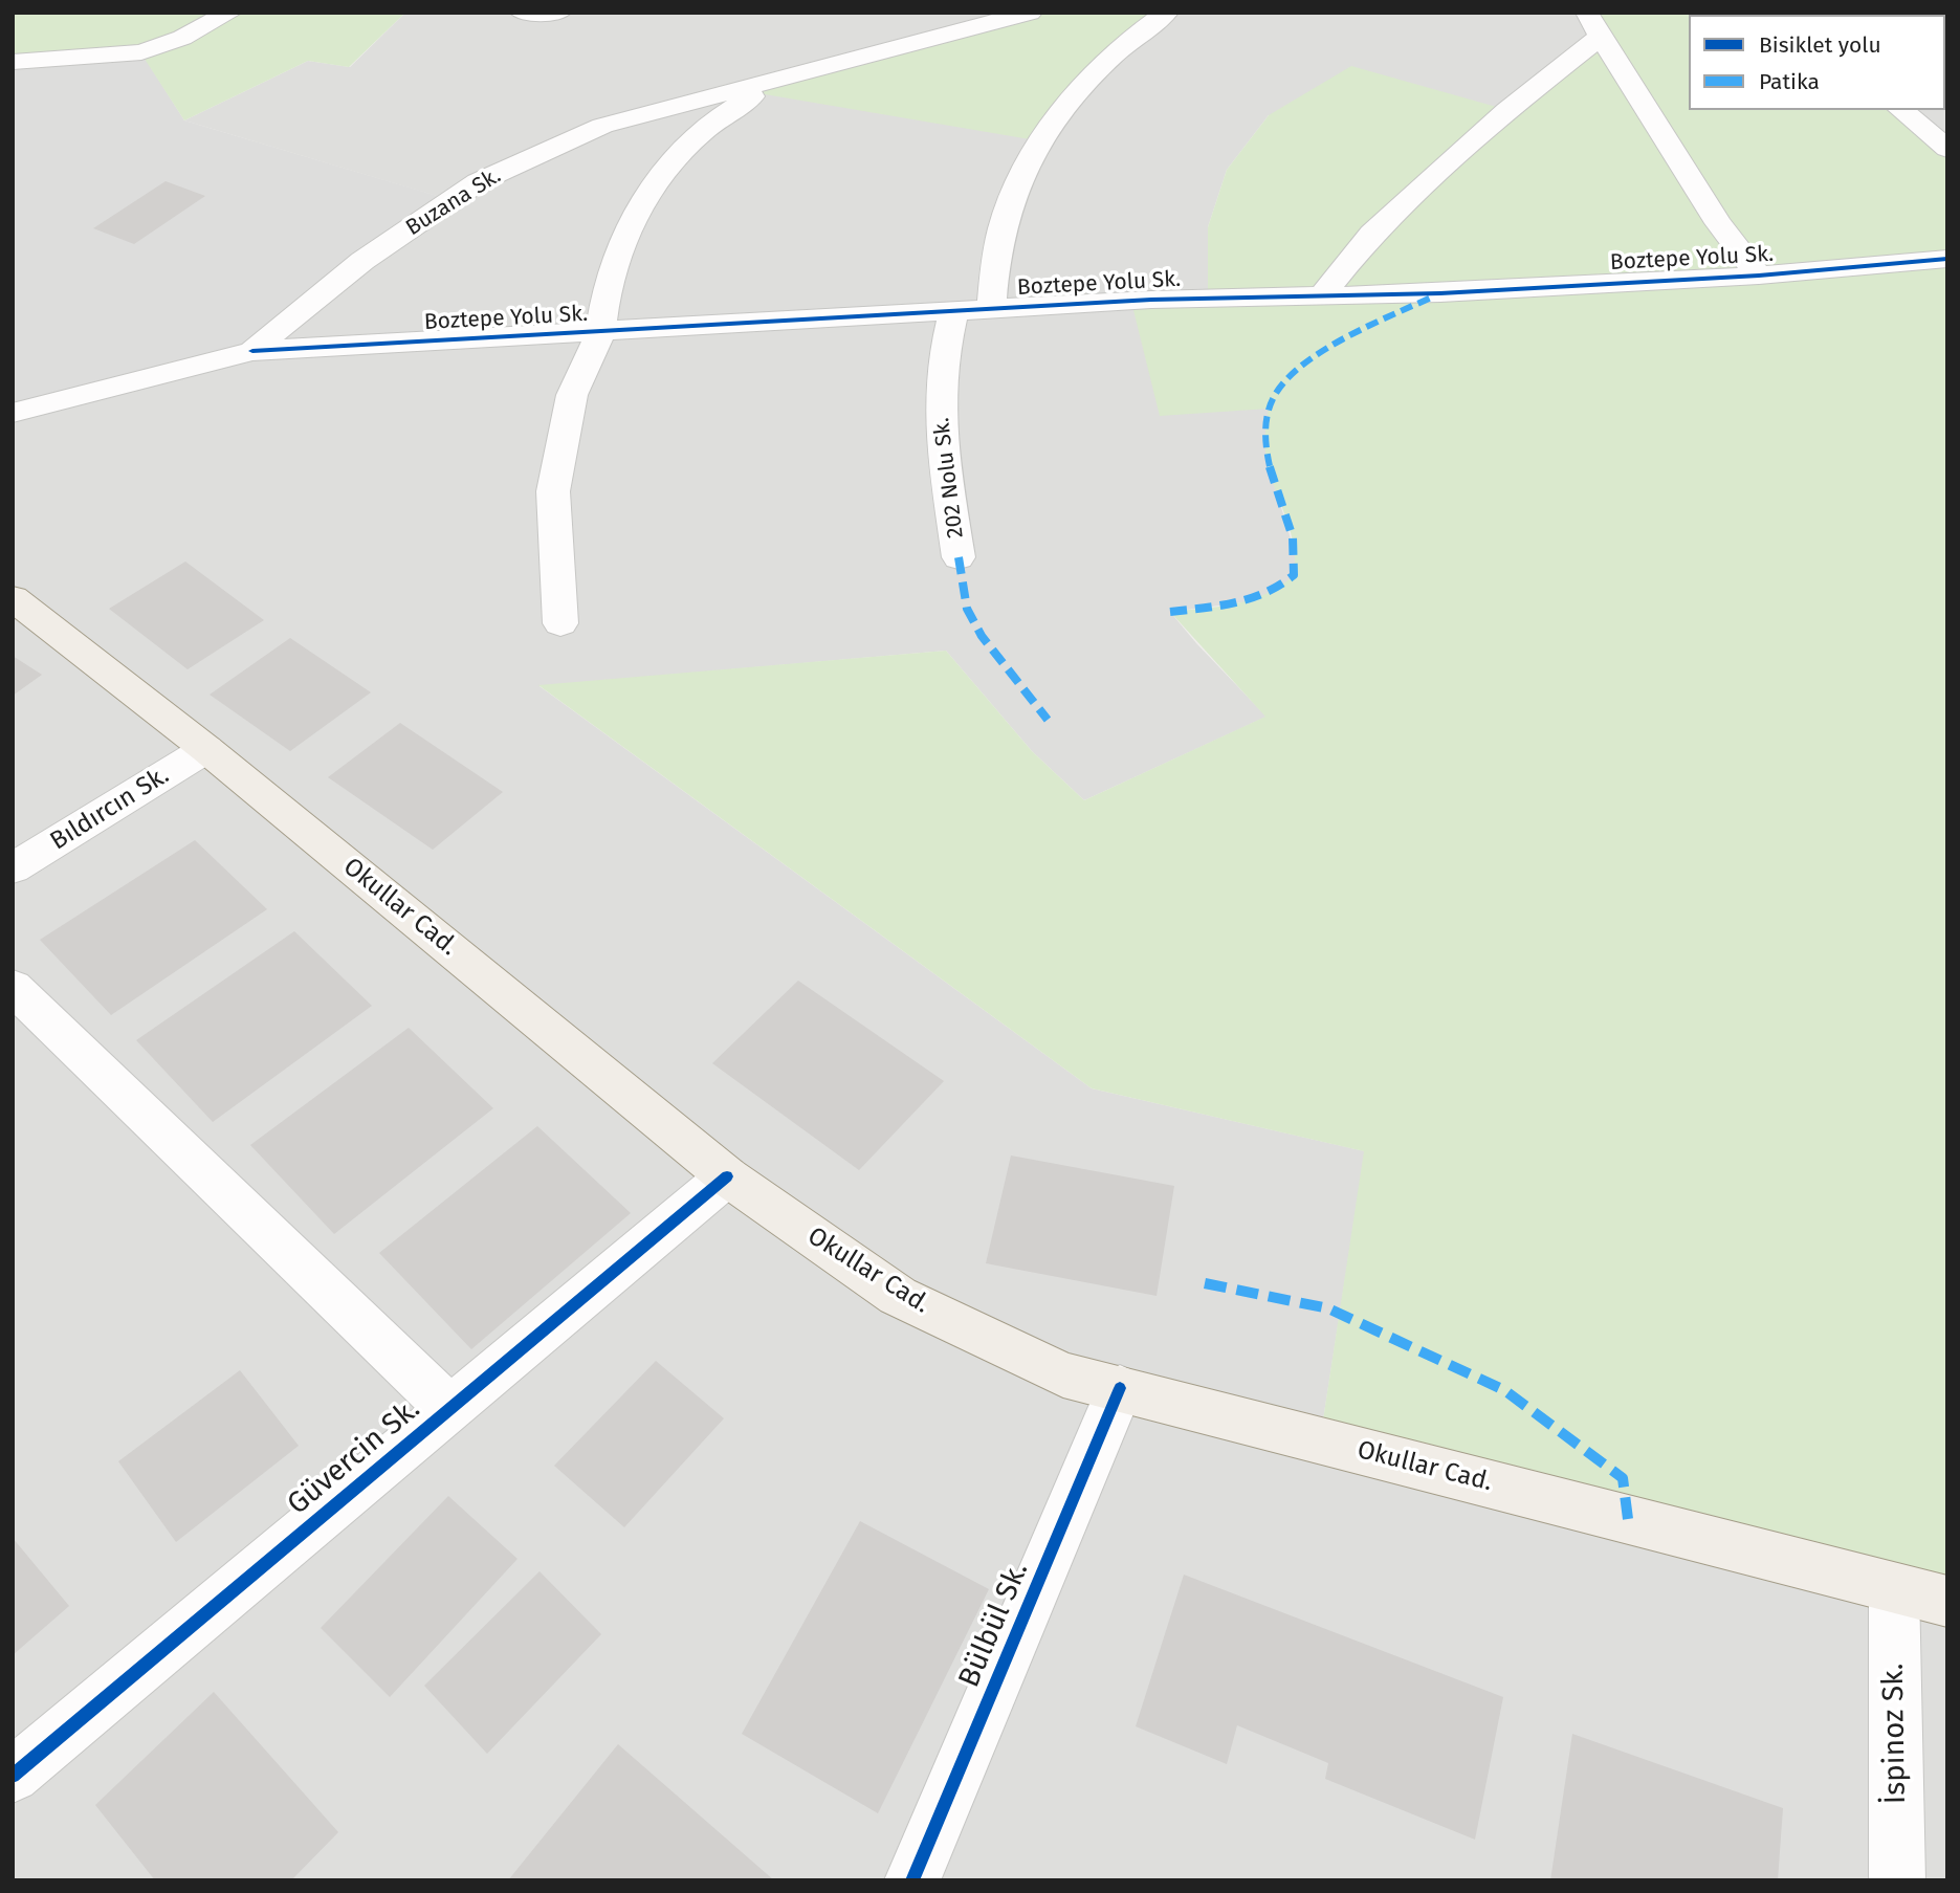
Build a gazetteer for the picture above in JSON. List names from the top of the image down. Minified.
{"streets":{"main road":["Okullar Cad."],"street":["Buzana Sk.","Boztepe Yolu Sk.","202 Nolu Sk.","Bıldırcın Sk.","Güvercin Sk.","Bülbül Sk.","İspinoz Sk."]},"crossings":[["Buzana Sk.","Boztepe Yolu Sk."],["Boztepe Yolu Sk.","202 Nolu Sk."],["Bıldırcın Sk.","Okullar Cad."],["Okullar Cad.","Güvercin Sk."],["Okullar Cad.","Bülbül Sk."],["Okullar Cad.","İspinoz Sk."]],"legend":["Bisiklet yolu","Patika"]}
